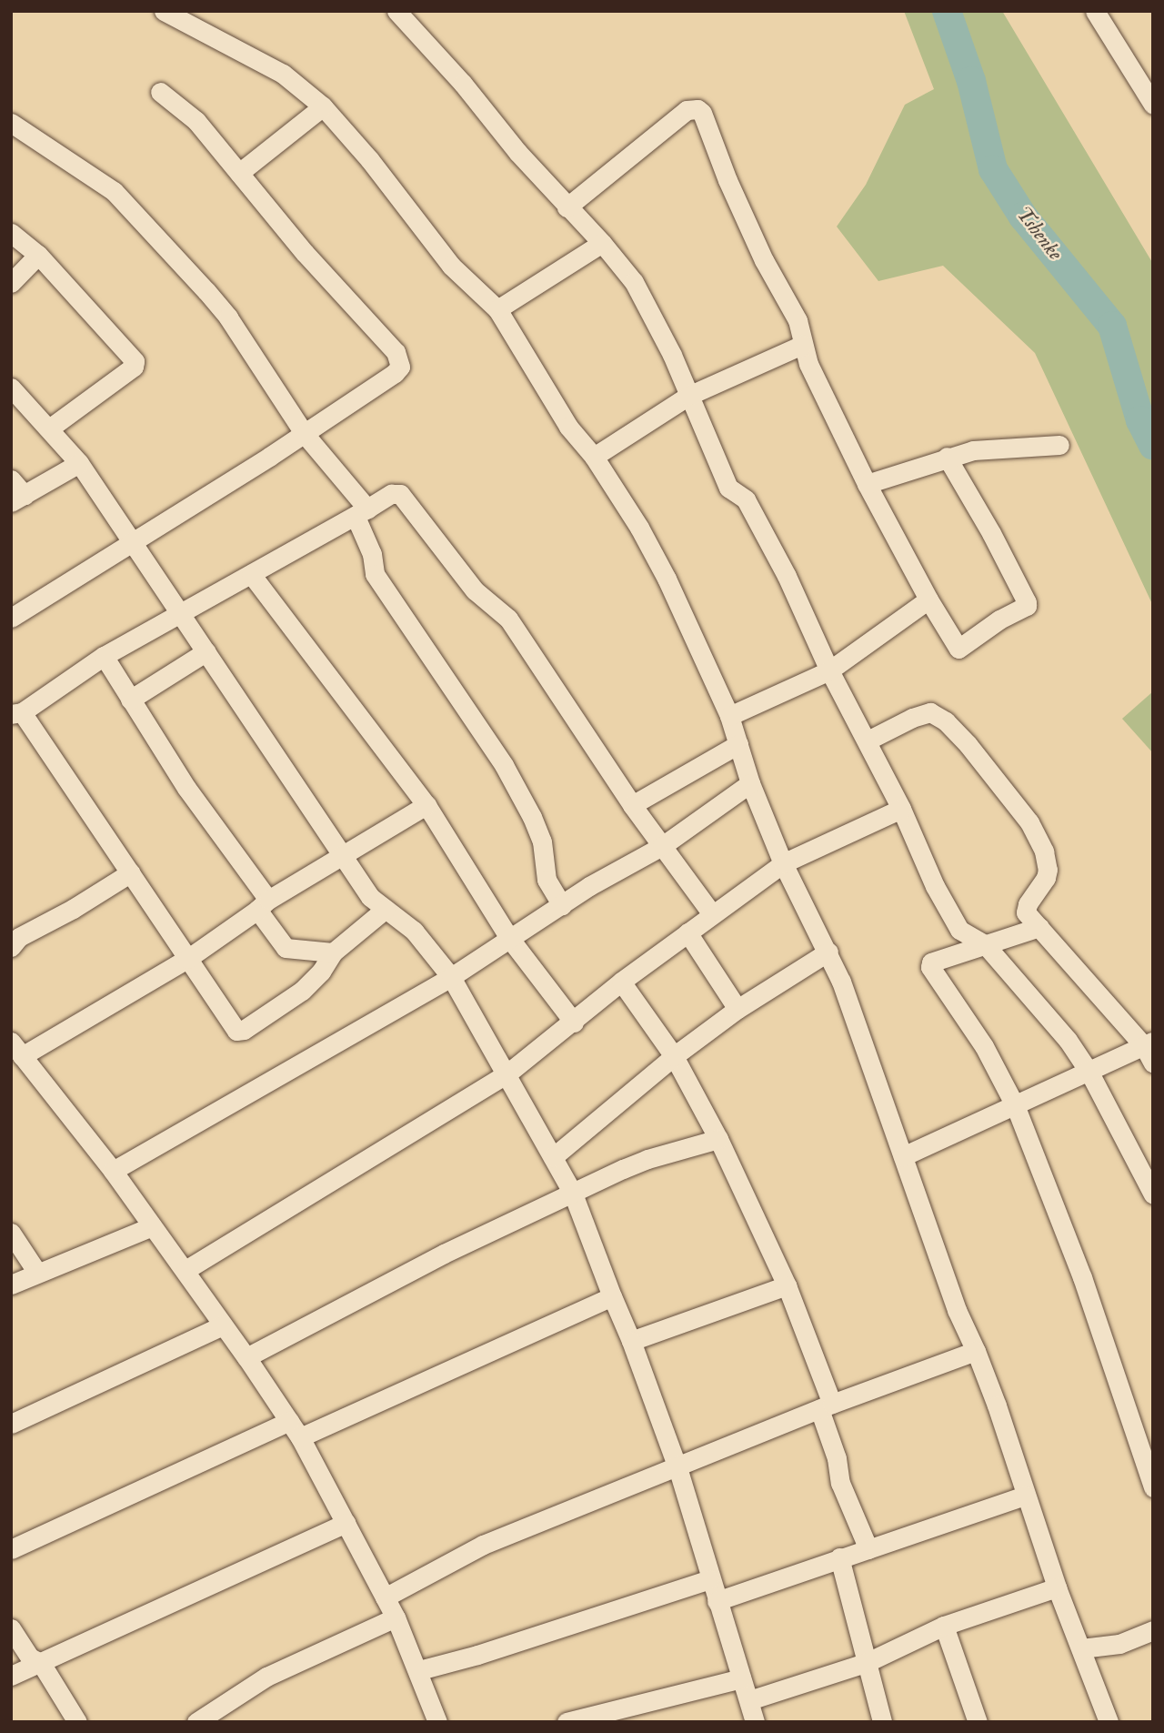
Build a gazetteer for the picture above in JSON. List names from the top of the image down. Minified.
{"water":["Tshenke"]}
